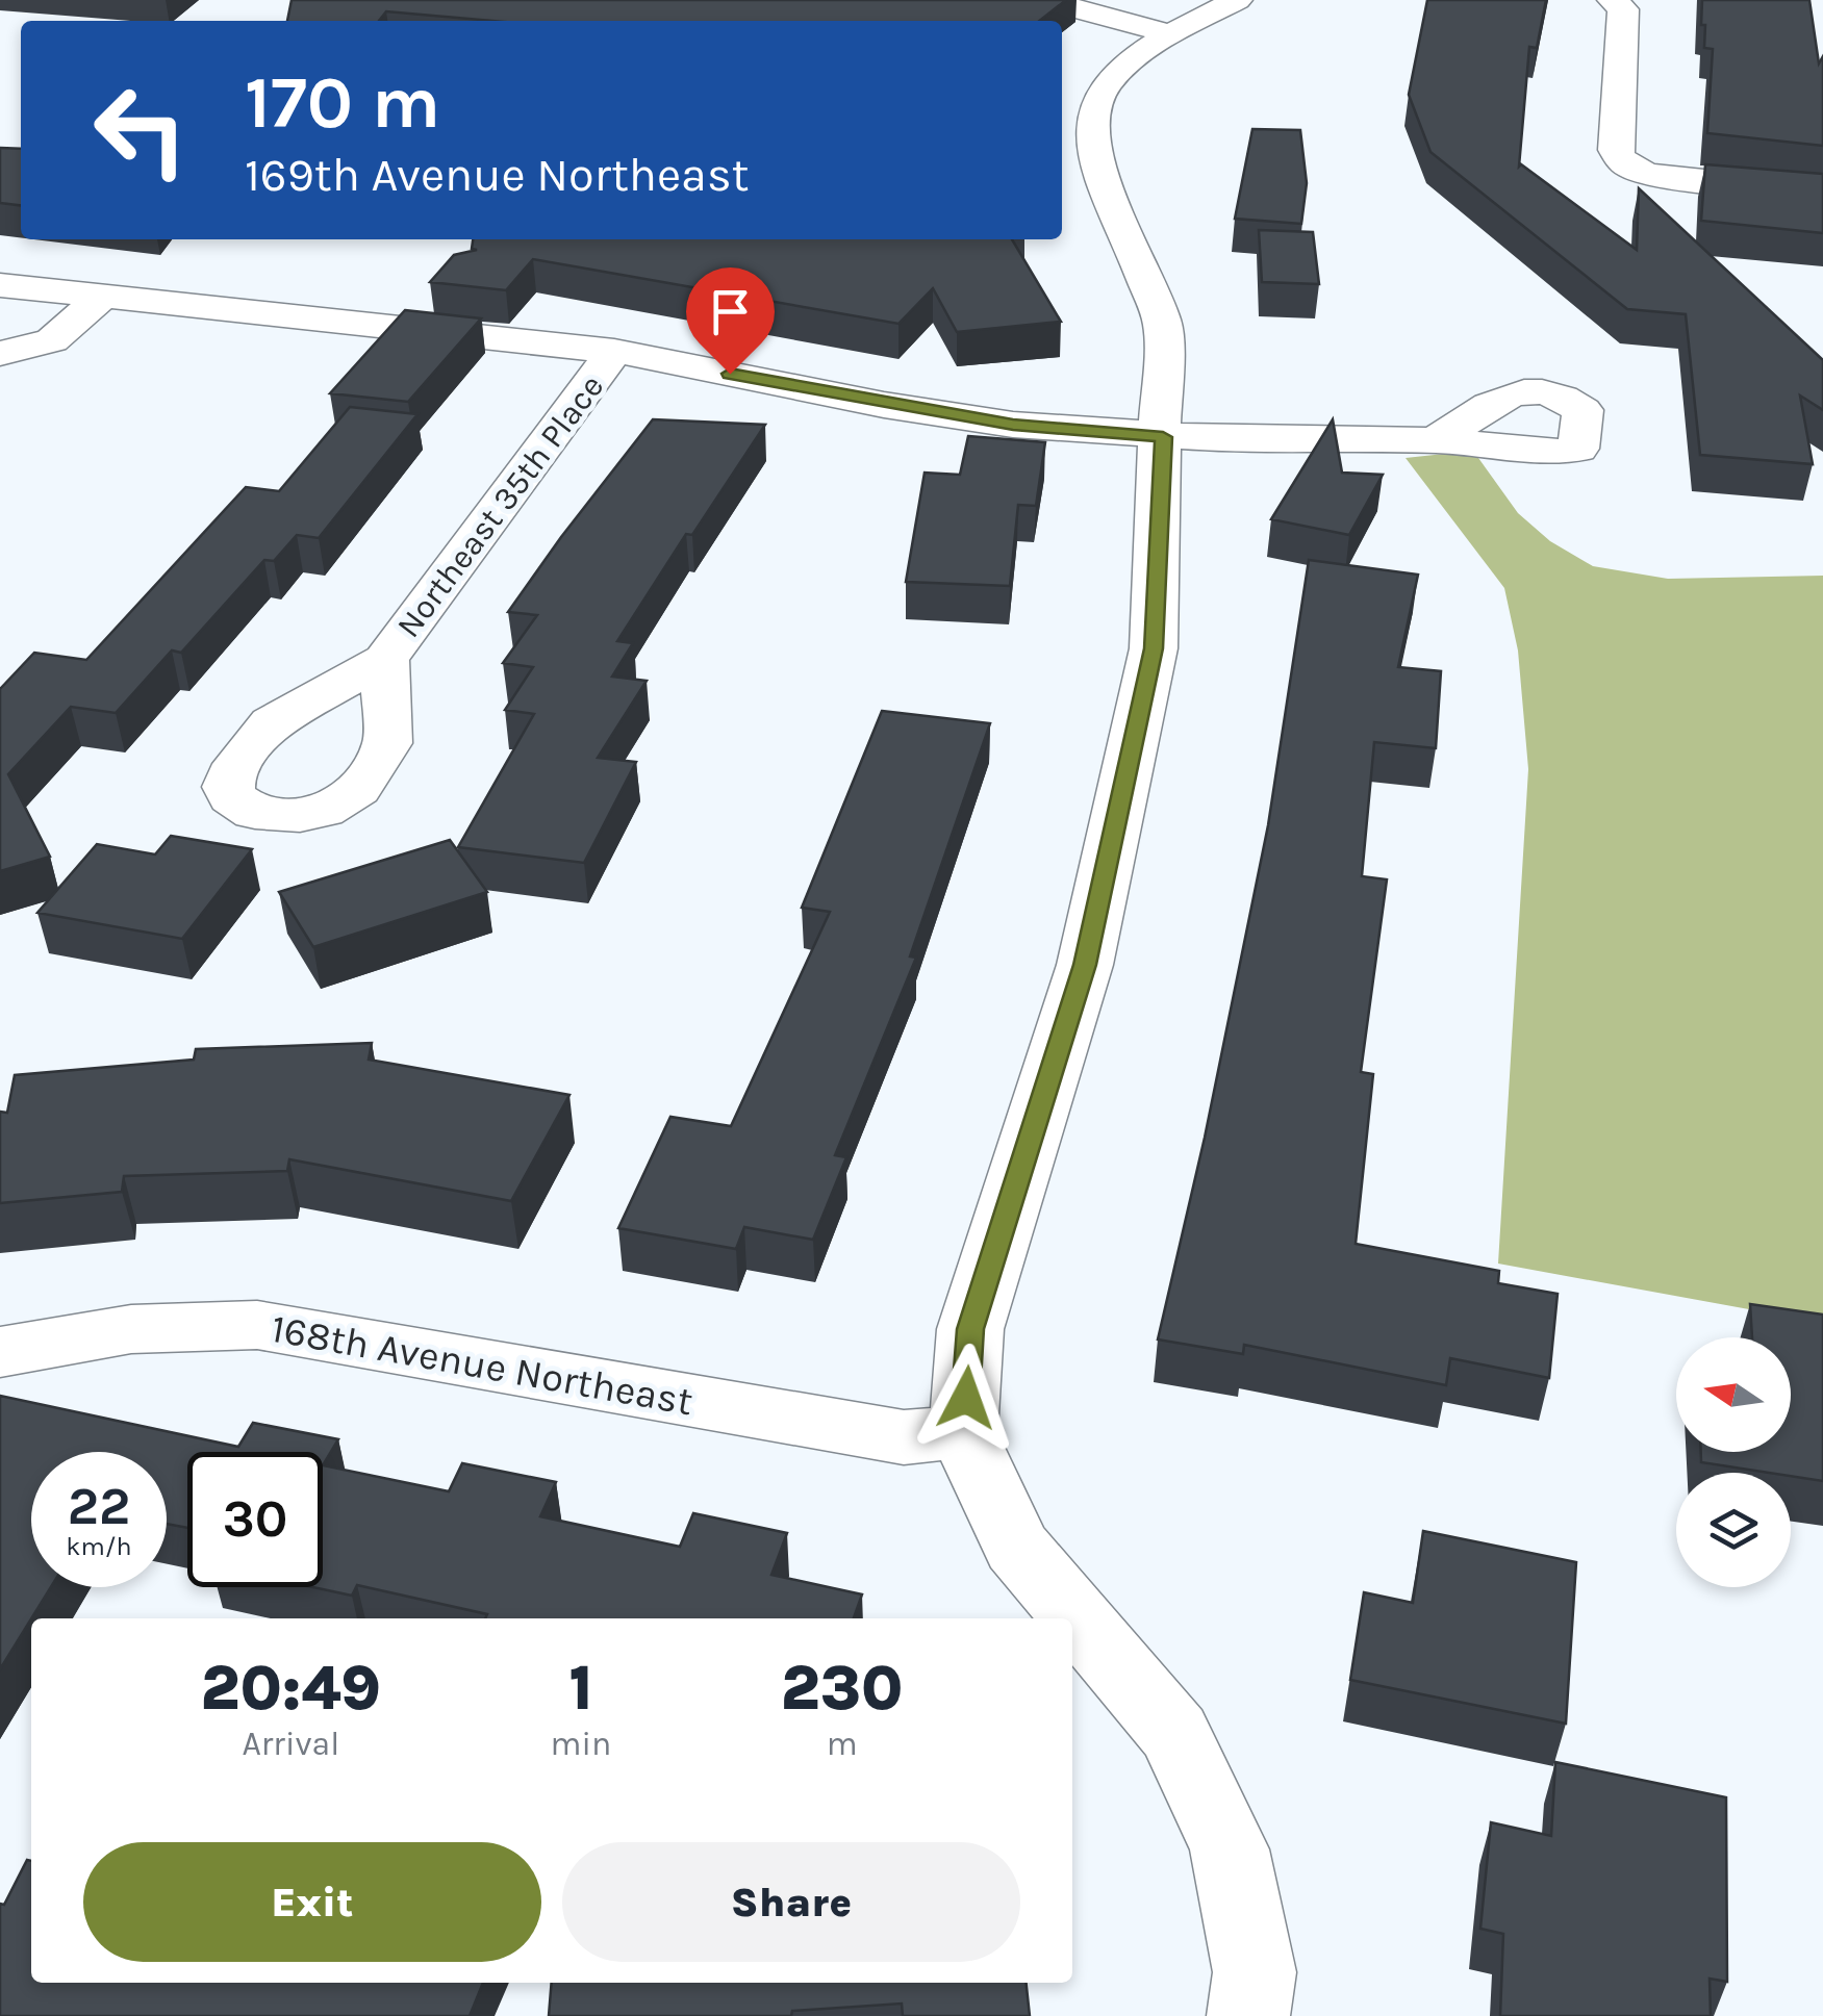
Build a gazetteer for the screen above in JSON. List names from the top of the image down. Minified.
{"streets":{"street":["Northeast 35th Place","168th Avenue Northeast"]},"north":"left","page":{"turn":["170 m","169th Avenue Northeast"],"speed":"22 km/h","limit":"30","eta":["20:49","Arrival","1","min","230","m"],"buttons":["Exit","Share"]}}
